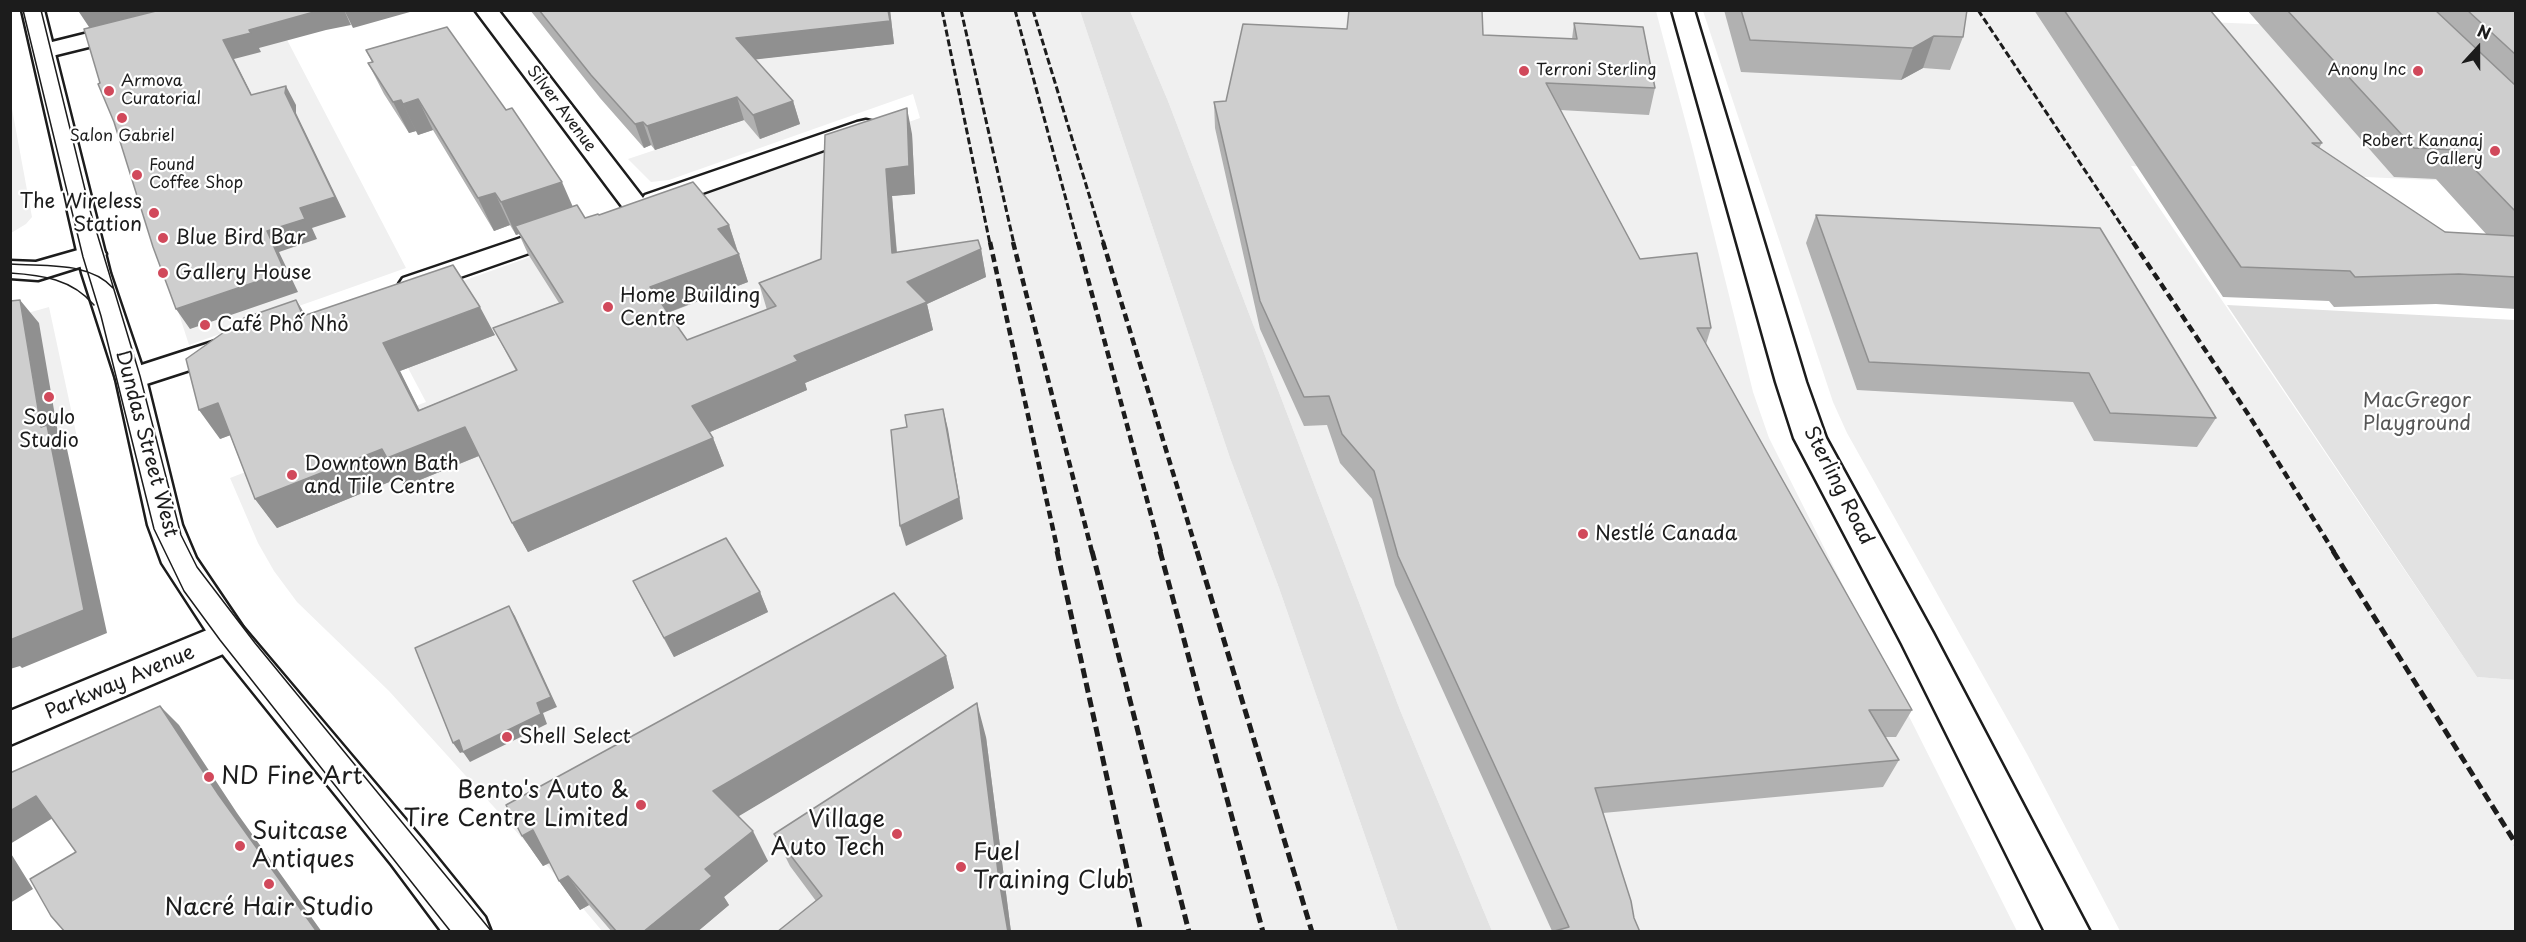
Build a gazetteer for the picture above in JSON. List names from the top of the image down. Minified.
{"streets":{"street":["Silver Avenue","Dundas Street West","Sterling Road","Parkway Avenue"]},"crossings":[["Dundas Street West","Parkway Avenue"]],"parks":["MacGregor Playground"],"places":["Terroni Sterling","Anony Inc","Armova Curatorial","Salon Gabriel","Robert Kananaj Gallery","Found Coffee Shop","The Wireless Station","Blue Bird Bar","Gallery House","Home Building Centre","Café Phố Nhỏ","Soulo Studio","Downtown Bath and Tile Centre","Nestlé Canada","Shell Select","ND Fine Art","Bento's Auto & Tire Centre Limited","Village Auto Tech","Suitcase Antiques","Fuel Training Club","Nacré Hair Studio"],"north":"top"}
